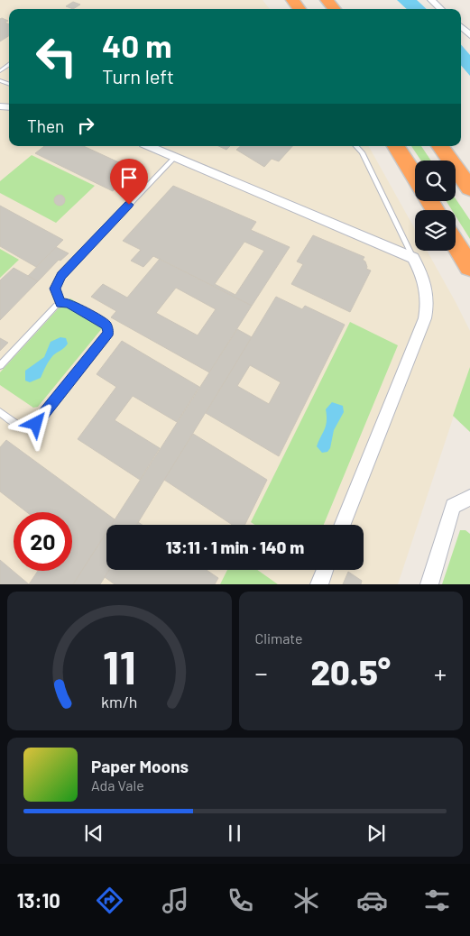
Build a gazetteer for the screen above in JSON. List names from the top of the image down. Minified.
{"page":{"turn":["40 m","Turn left"],"then":"Then","limit":"20","trip":"13:11 · 1 min · 140 m","tile":"Climate","heat":["−","20.5°","+"],"song":["Paper Moons","Ada Vale"],"tabs":"13:10","gauge":["11","km/h"]}}
